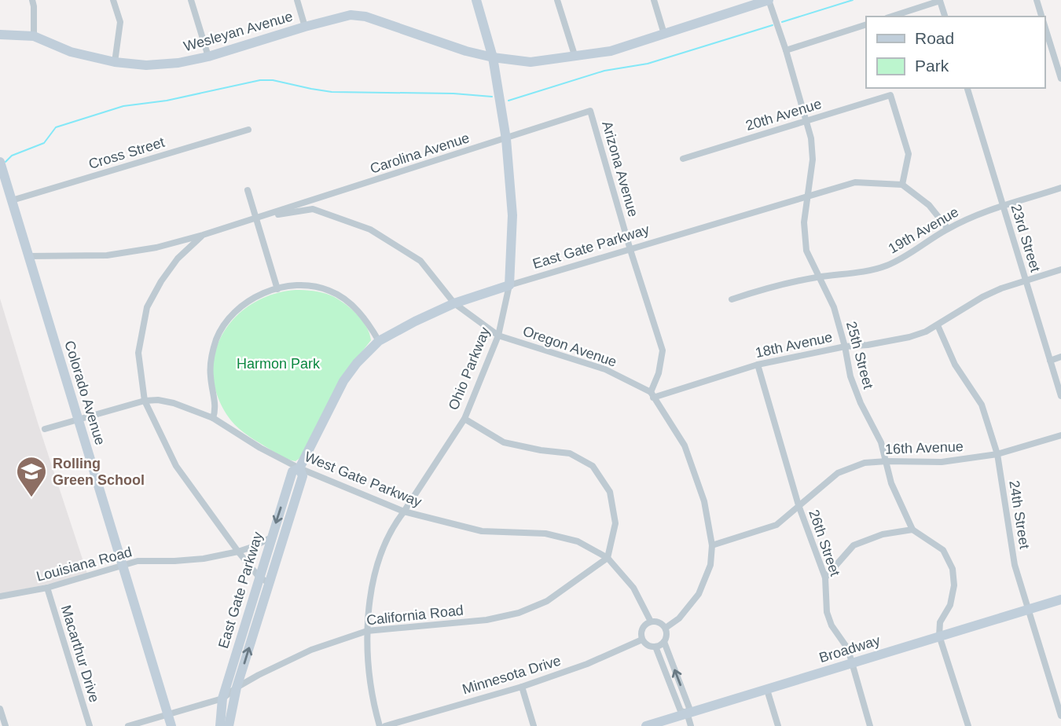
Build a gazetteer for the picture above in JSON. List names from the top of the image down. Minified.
{"streets":{"street":["Wesleyan Avenue","20th Avenue","Cross Street","Carolina Avenue","Arizona Avenue","19th Avenue","23rd Street","East Gate Parkway","18th Avenue","Oregon Avenue","25th Street","Ohio Parkway","Colorado Avenue","16th Avenue","West Gate Parkway","24th Street","26th Street","Louisiana Road","California Road","Broadway","Macarthur Drive","Minnesota Drive"]},"crossings":[["Wesleyan Avenue","25th Street"],["Wesleyan Avenue","Ohio Parkway"],["20th Avenue","East Gate Parkway"],["20th Avenue","25th Street"],["Cross Street","Colorado Avenue"],["Carolina Avenue","Arizona Avenue"],["Carolina Avenue","Oregon Avenue"],["Carolina Avenue","Ohio Parkway"],["Carolina Avenue","Colorado Avenue"],["Arizona Avenue","East Gate Parkway"],["Arizona Avenue","18th Avenue"],["Arizona Avenue","Oregon Avenue"],["19th Avenue","23rd Street"],["19th Avenue","25th Street"],["23rd Street","18th Avenue"],["East Gate Parkway","Oregon Avenue"],["East Gate Parkway","25th Street"],["East Gate Parkway","Ohio Parkway"],["East Gate Parkway","West Gate Parkway"],["East Gate Parkway","Louisiana Road"],["East Gate Parkway","California Road"],["18th Avenue","Oregon Avenue"],["18th Avenue","25th Street"],["18th Avenue","24th Street"],["18th Avenue","26th Street"],["Oregon Avenue","Ohio Parkway"],["25th Street","16th Avenue"],["25th Street","26th Street"],["25th Street","Broadway"],["Ohio Parkway","West Gate Parkway"],["Ohio Parkway","California Road"],["Colorado Avenue","West Gate Parkway"],["Colorado Avenue","Louisiana Road"],["Colorado Avenue","California Road"],["16th Avenue","24th Street"],["16th Avenue","26th Street"],["West Gate Parkway","California Road"],["West Gate Parkway","Minnesota Drive"],["24th Street","Broadway"],["26th Street","Broadway"],["Louisiana Road","Macarthur Drive"]],"parks":["Harmon Park"],"places":{"school or university":["Rolling Green School"]},"legend":["Road","Park"]}
